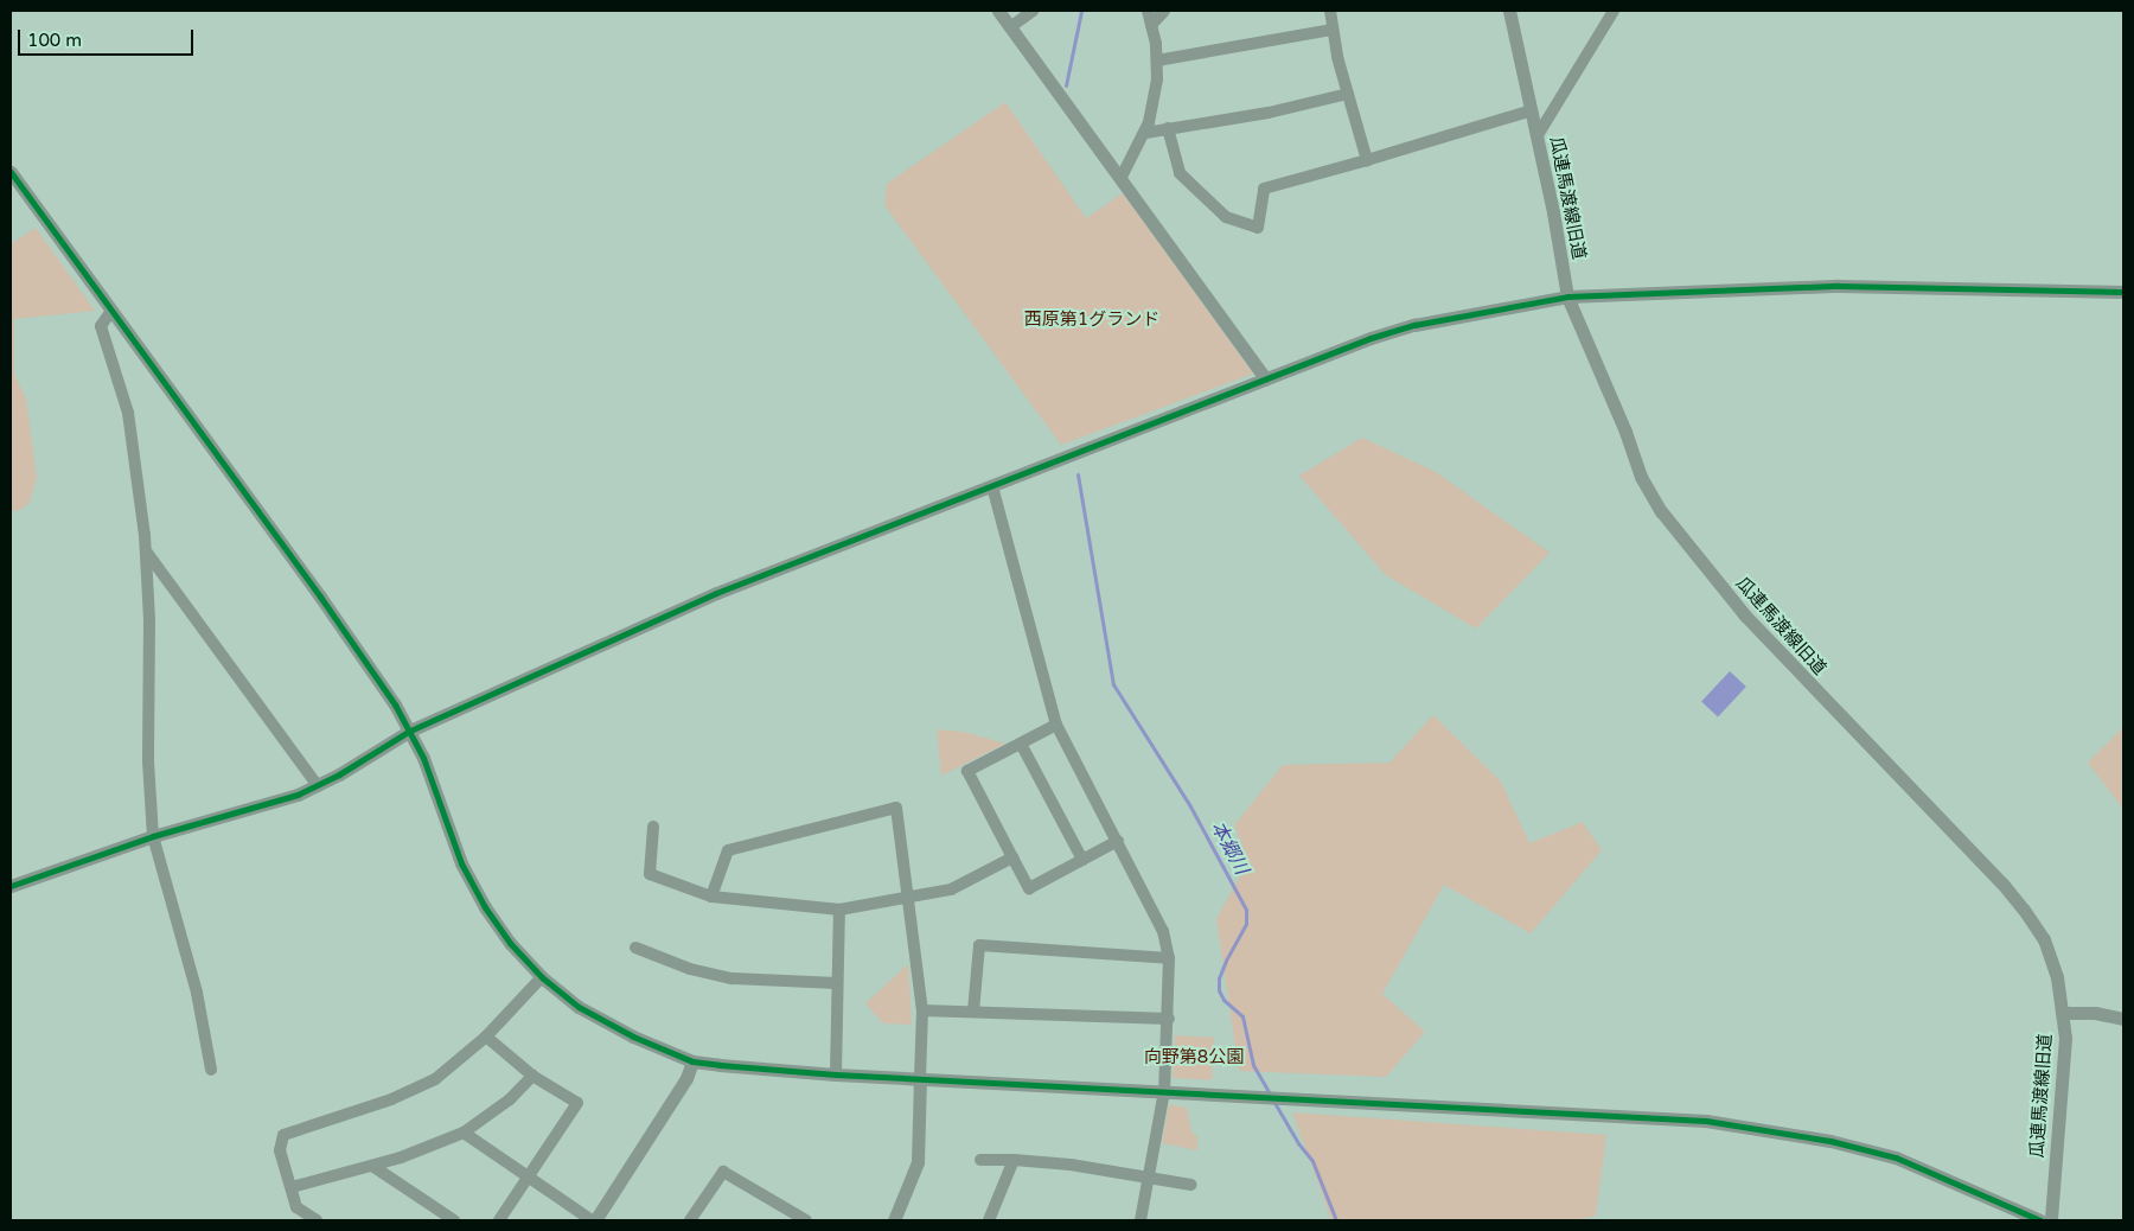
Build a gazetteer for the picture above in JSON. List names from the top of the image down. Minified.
{"streets":{"street":["瓜連馬渡線旧道"]},"water":["本郷川"],"parks":["西原第1グランド","向野第8公園"],"scale_bar":"100 m"}
